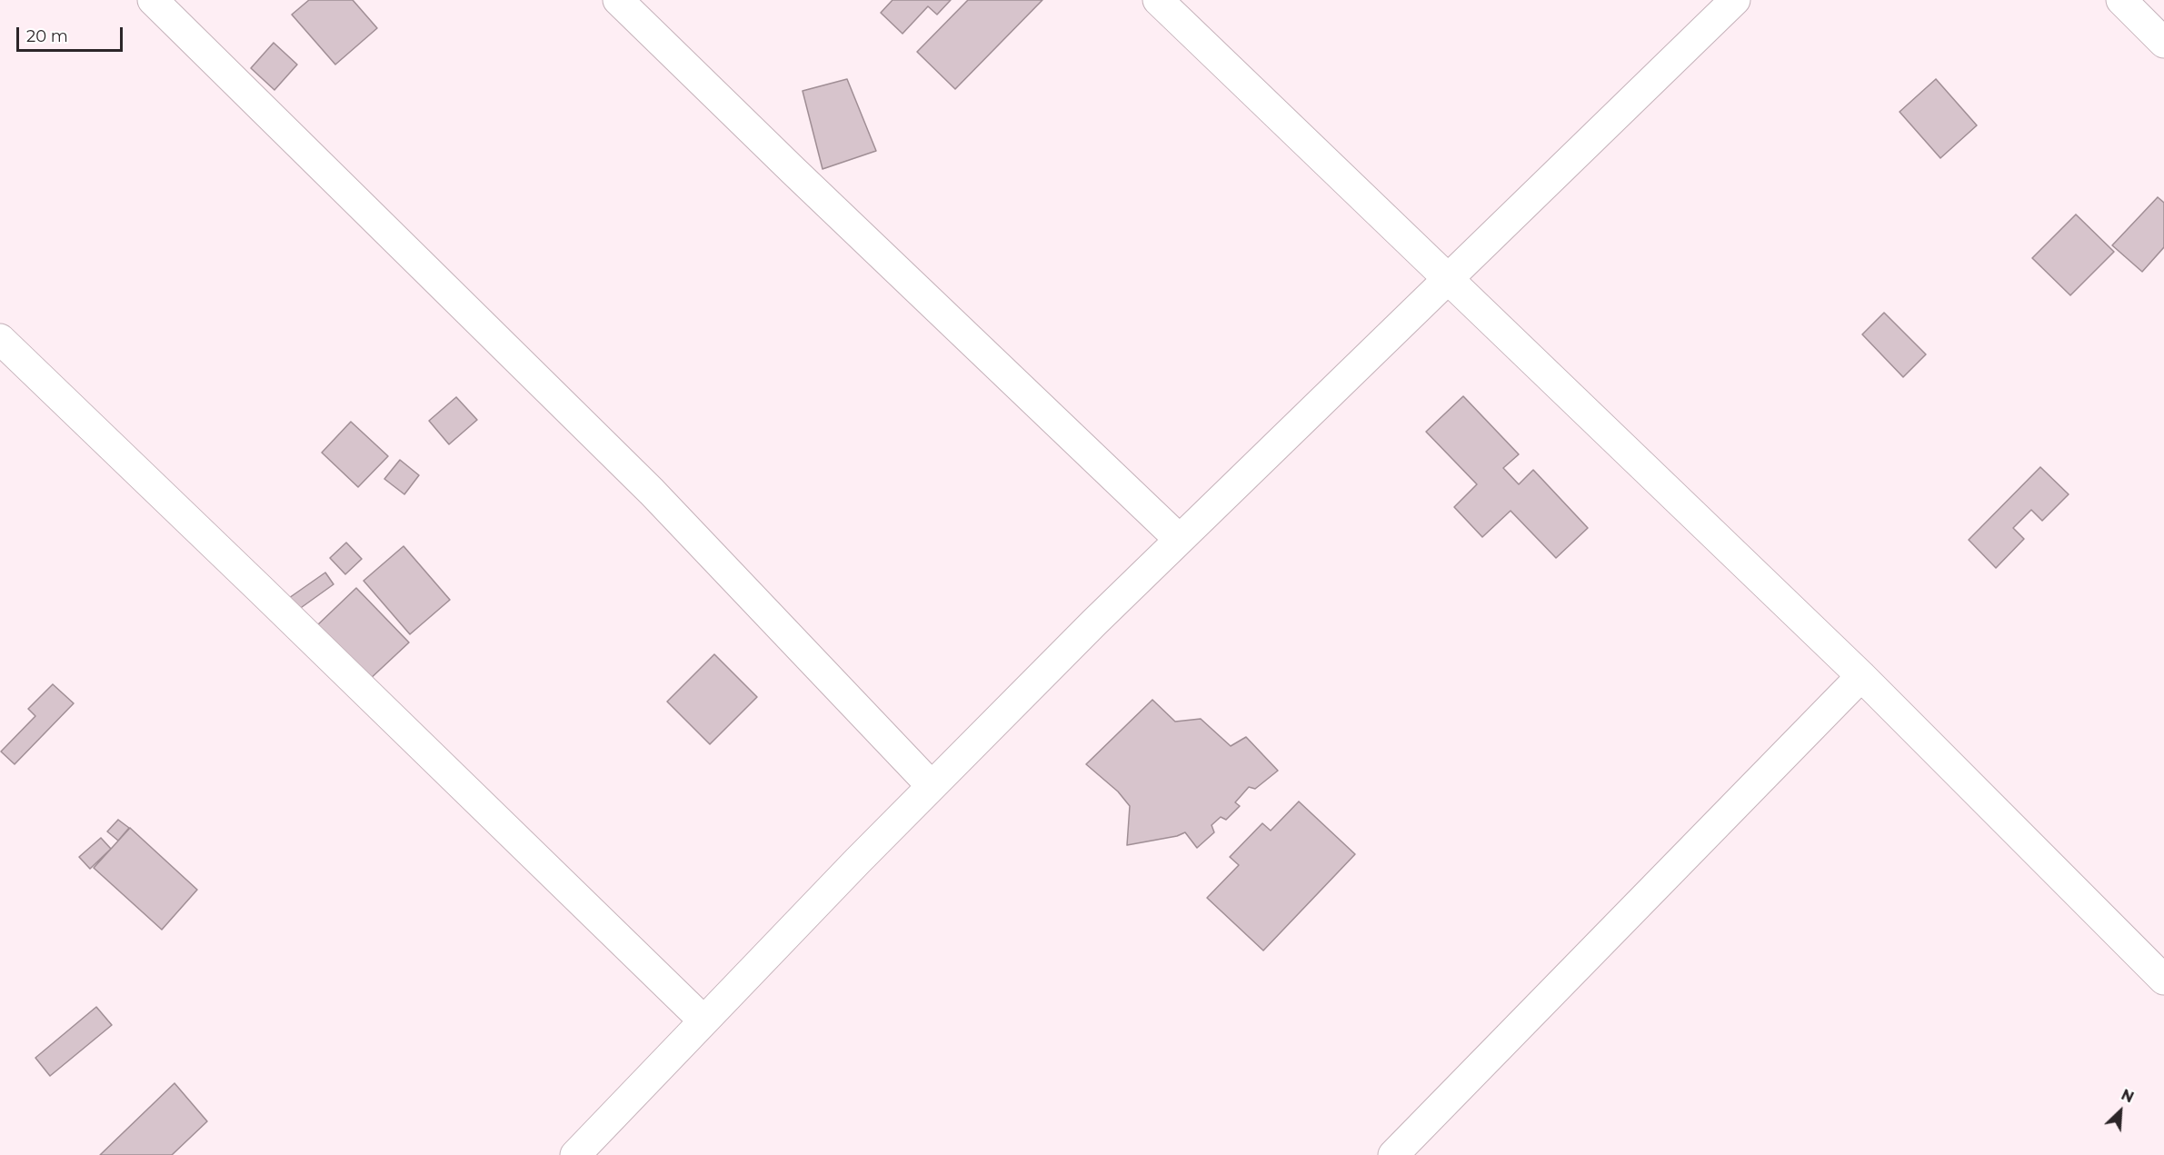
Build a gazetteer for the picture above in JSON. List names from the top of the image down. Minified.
{"scale_bar":"20 m","north":"top right"}
